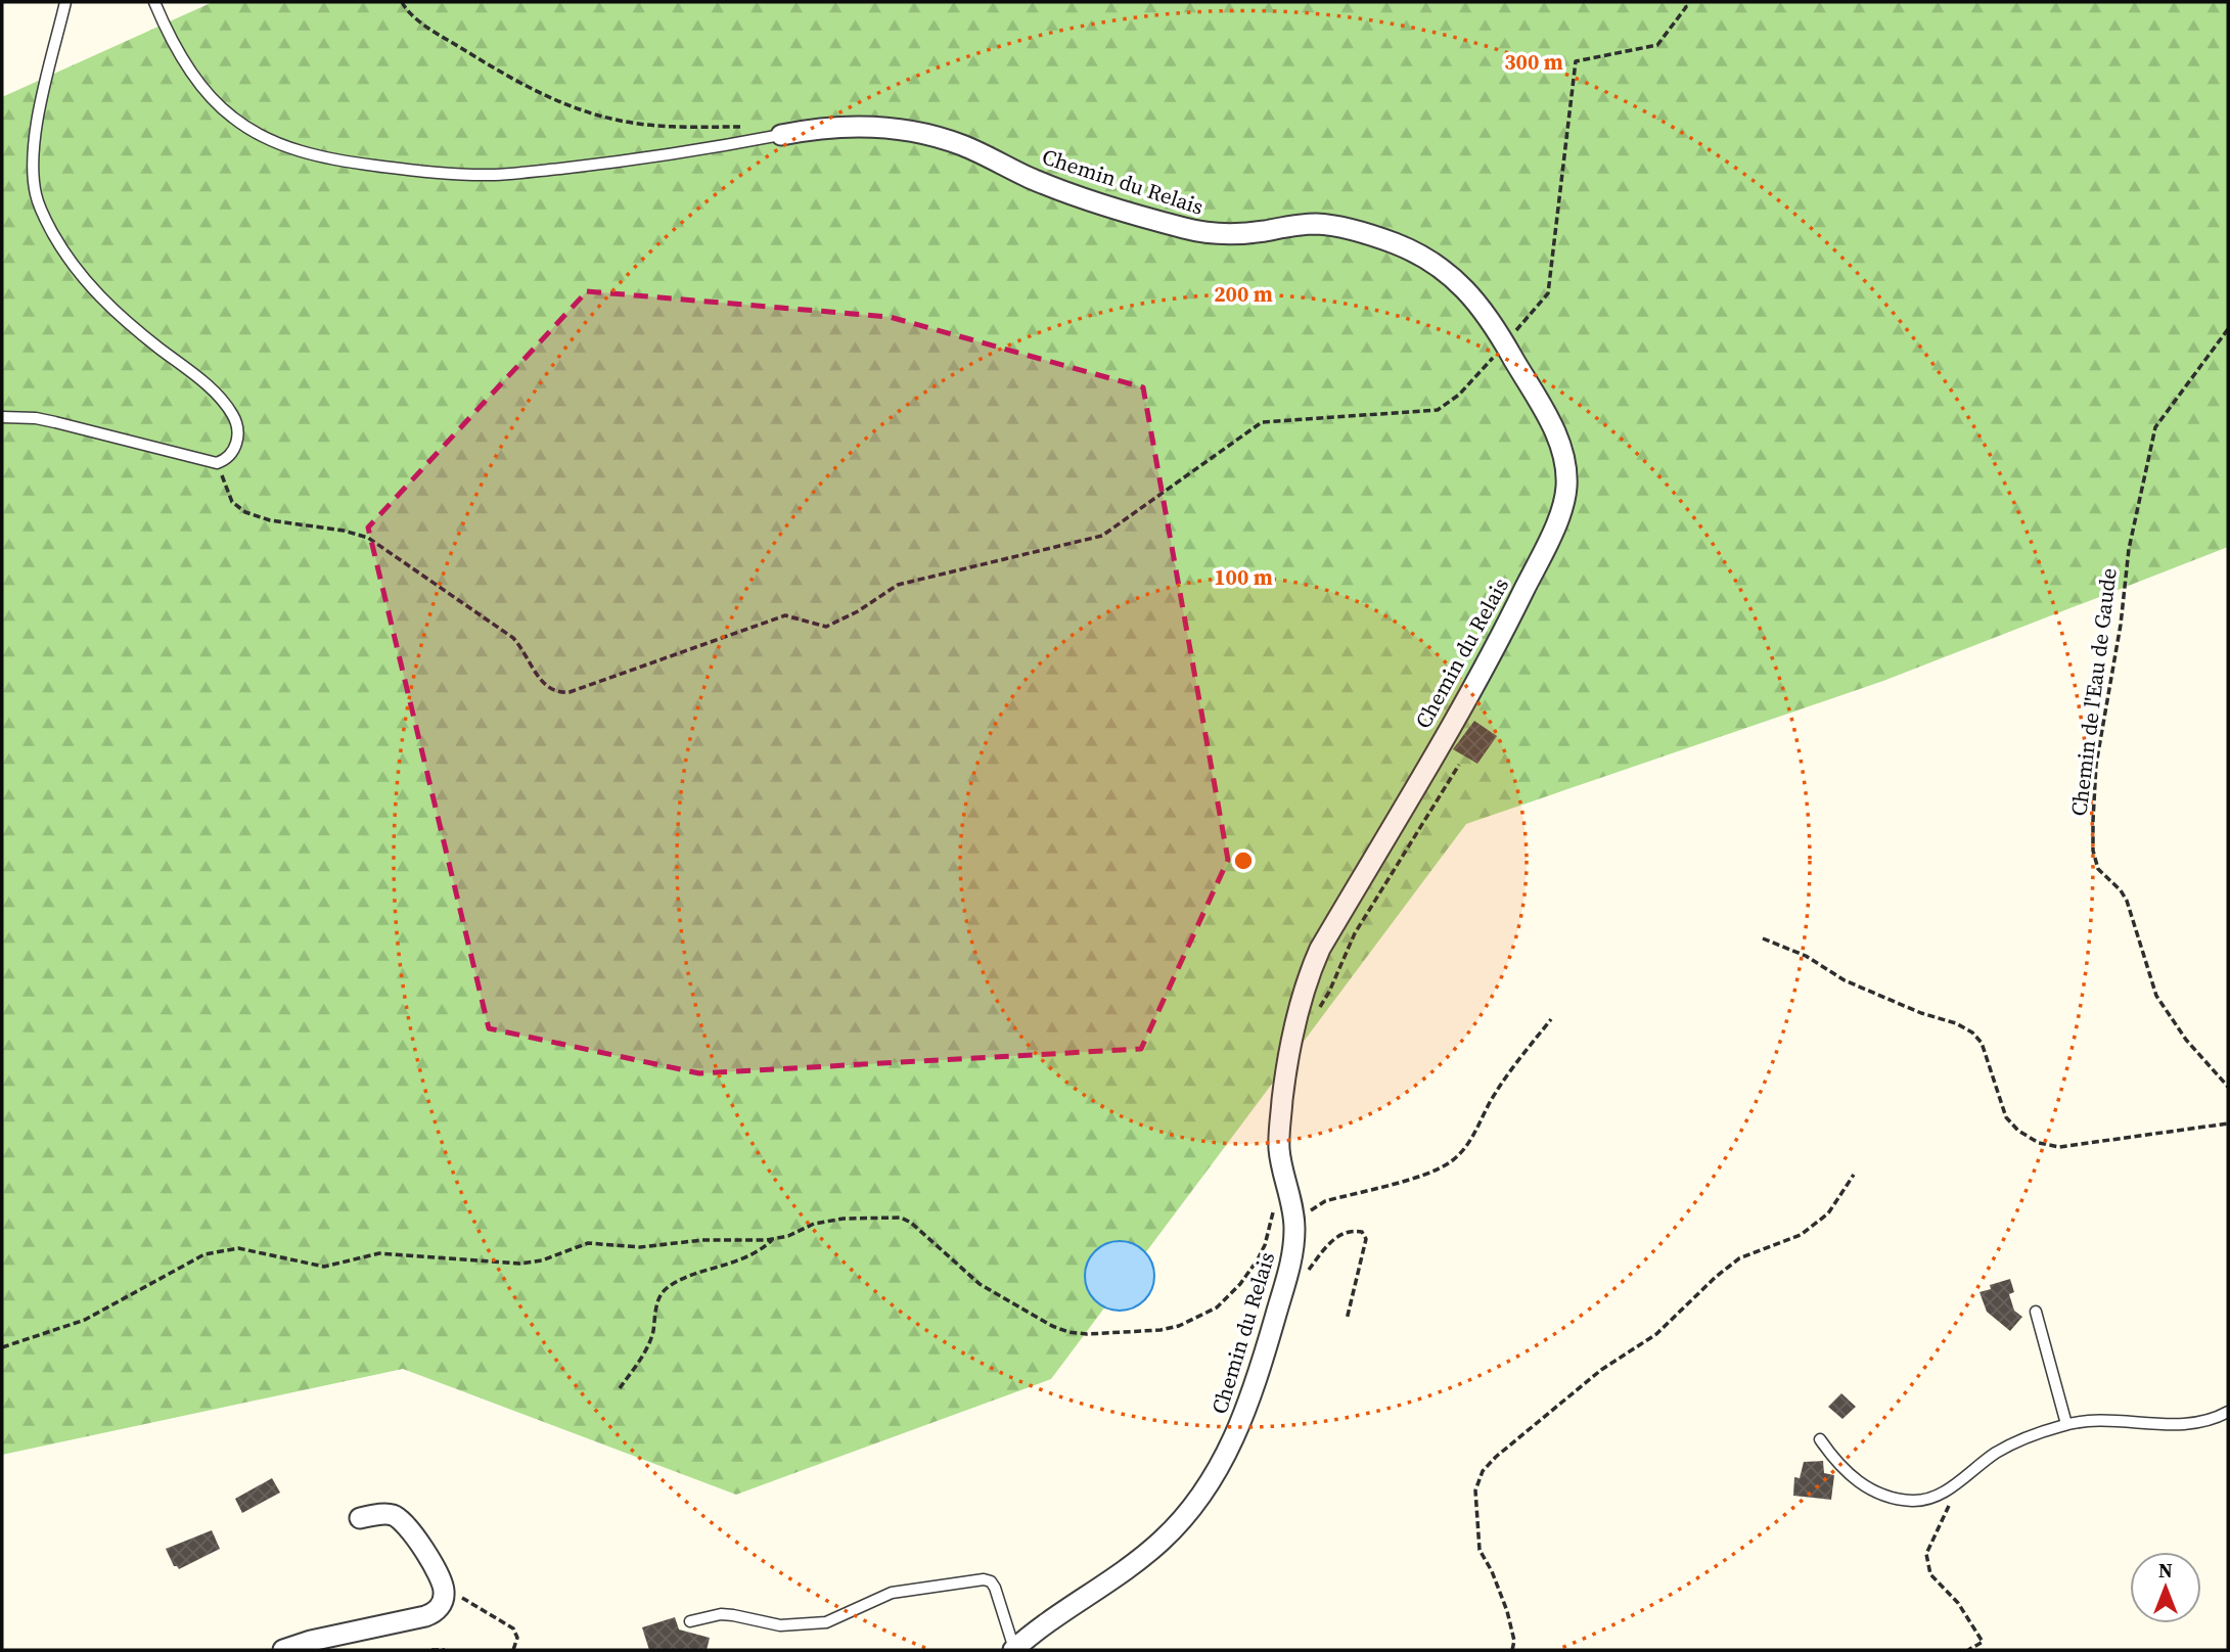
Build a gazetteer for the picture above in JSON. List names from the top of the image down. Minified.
{"streets":{"street":["Chemin du Relais"],"path":["Chemin de l'Eau de Gaude"]},"north":"top","rings":["300 m","200 m","100 m"]}
